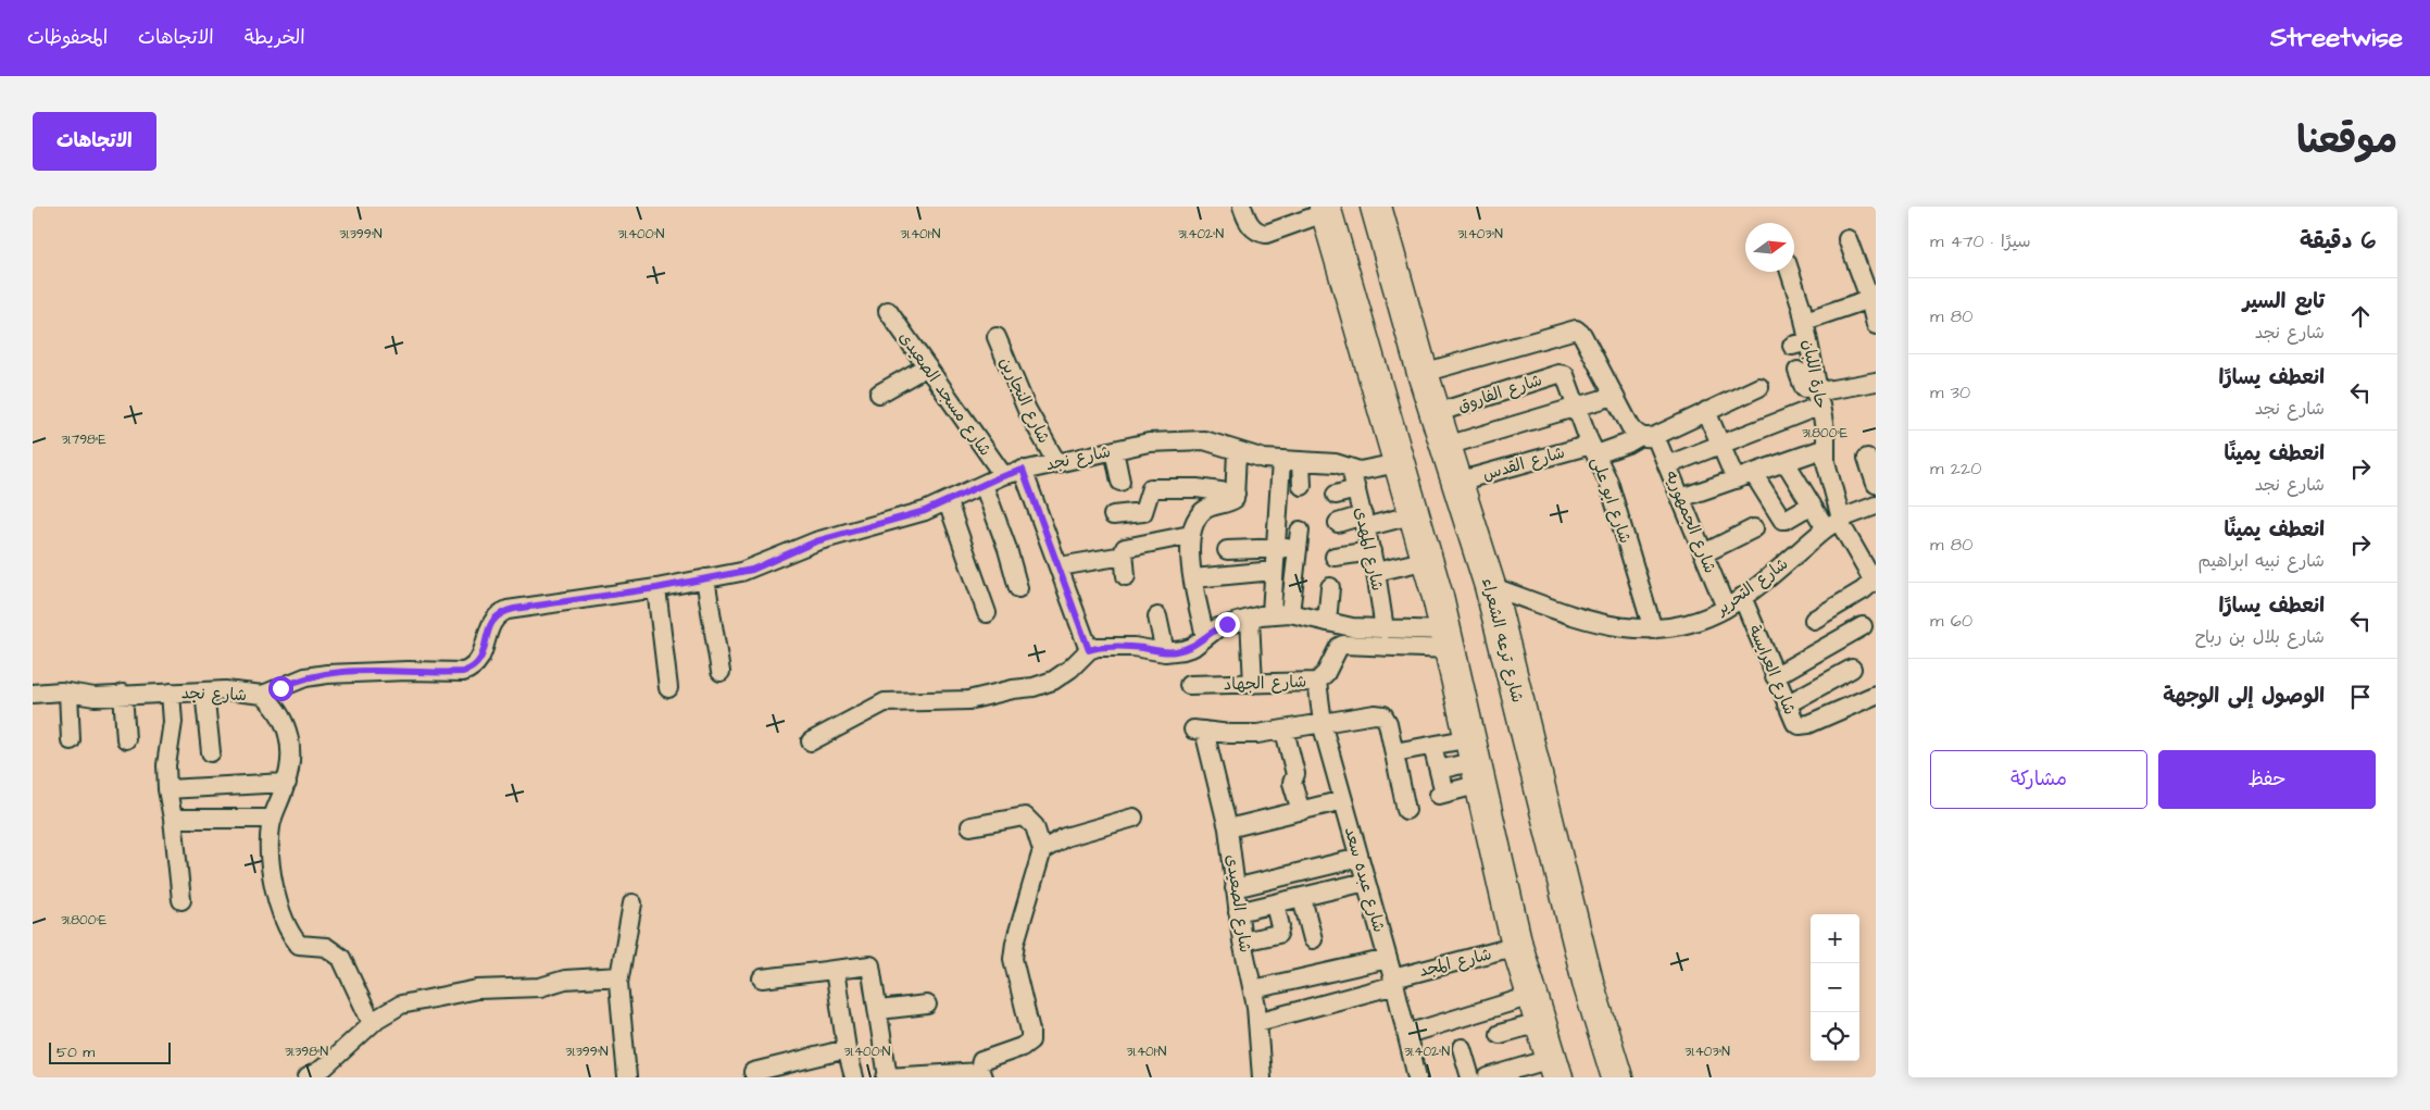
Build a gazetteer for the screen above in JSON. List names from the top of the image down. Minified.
{"streets":{"highway":["شارع ترعه الشعراء"],"street":["حارة اللبان","شارع الفاروق","شارع مسجد الصعيدى","شارع النجارين","شارع نجد","شارع القدس","شارع ابو على","شارع الجمهوريه","شارع المهدى","شارع التحرير","شارع العرايسة","شارع الجهاد","شارع عبده سعد","شارع الصعيدى","شارع المجد"]},"crossings":[["حارة اللبان","شارع التحرير"],["شارع الفاروق","شارع ابو على"],["شارع الفاروق","شارع ترعه الشعراء"],["شارع مسجد الصعيدى","شارع نجد"],["شارع النجارين","شارع نجد"],["شارع نجد","شارع المهدى"],["شارع القدس","شارع ابو على"],["شارع القدس","شارع الجمهوريه"],["شارع القدس","شارع ترعه الشعراء"],["شارع ابو على","شارع التحرير"],["شارع الجمهوريه","شارع التحرير"],["شارع الجمهوريه","شارع ترعه الشعراء"],["شارع التحرير","شارع ترعه الشعراء"],["شارع التحرير","شارع العرايسة"],["شارع الجهاد","شارع عبده سعد"],["شارع عبده سعد","شارع المجد"],["شارع الصعيدى","شارع المجد"]],"scale_bar":"50 m","north":"right","page":{"header":"Streetwise","nav":["الخريطة","الاتجاهات","المحفوظات"],"title":"موقعنا","buttons":["الاتجاهات",["حفظ","مشاركة"]],"heading":["6 دقيقة","سيرًا · 470 m"],"list":[["تابع السير","شارع نجد","80 m"],["انعطف يسارًا","شارع نجد","30 m"],["انعطف يمينًا","شارع نجد","220 m"],["انعطف يمينًا","شارع نبيه ابراهيم","80 m"],["انعطف يسارًا","شارع بلال بن رباح","60 m"],"الوصول إلى الوجهة"],"map_buttons":["+","−"],"scale":"50 m"},"coordinates":["31.399°N","31.400°N","31.401°N","31.402°N","31.403°N","31.800°E","31.798°E","31.398°N"]}
